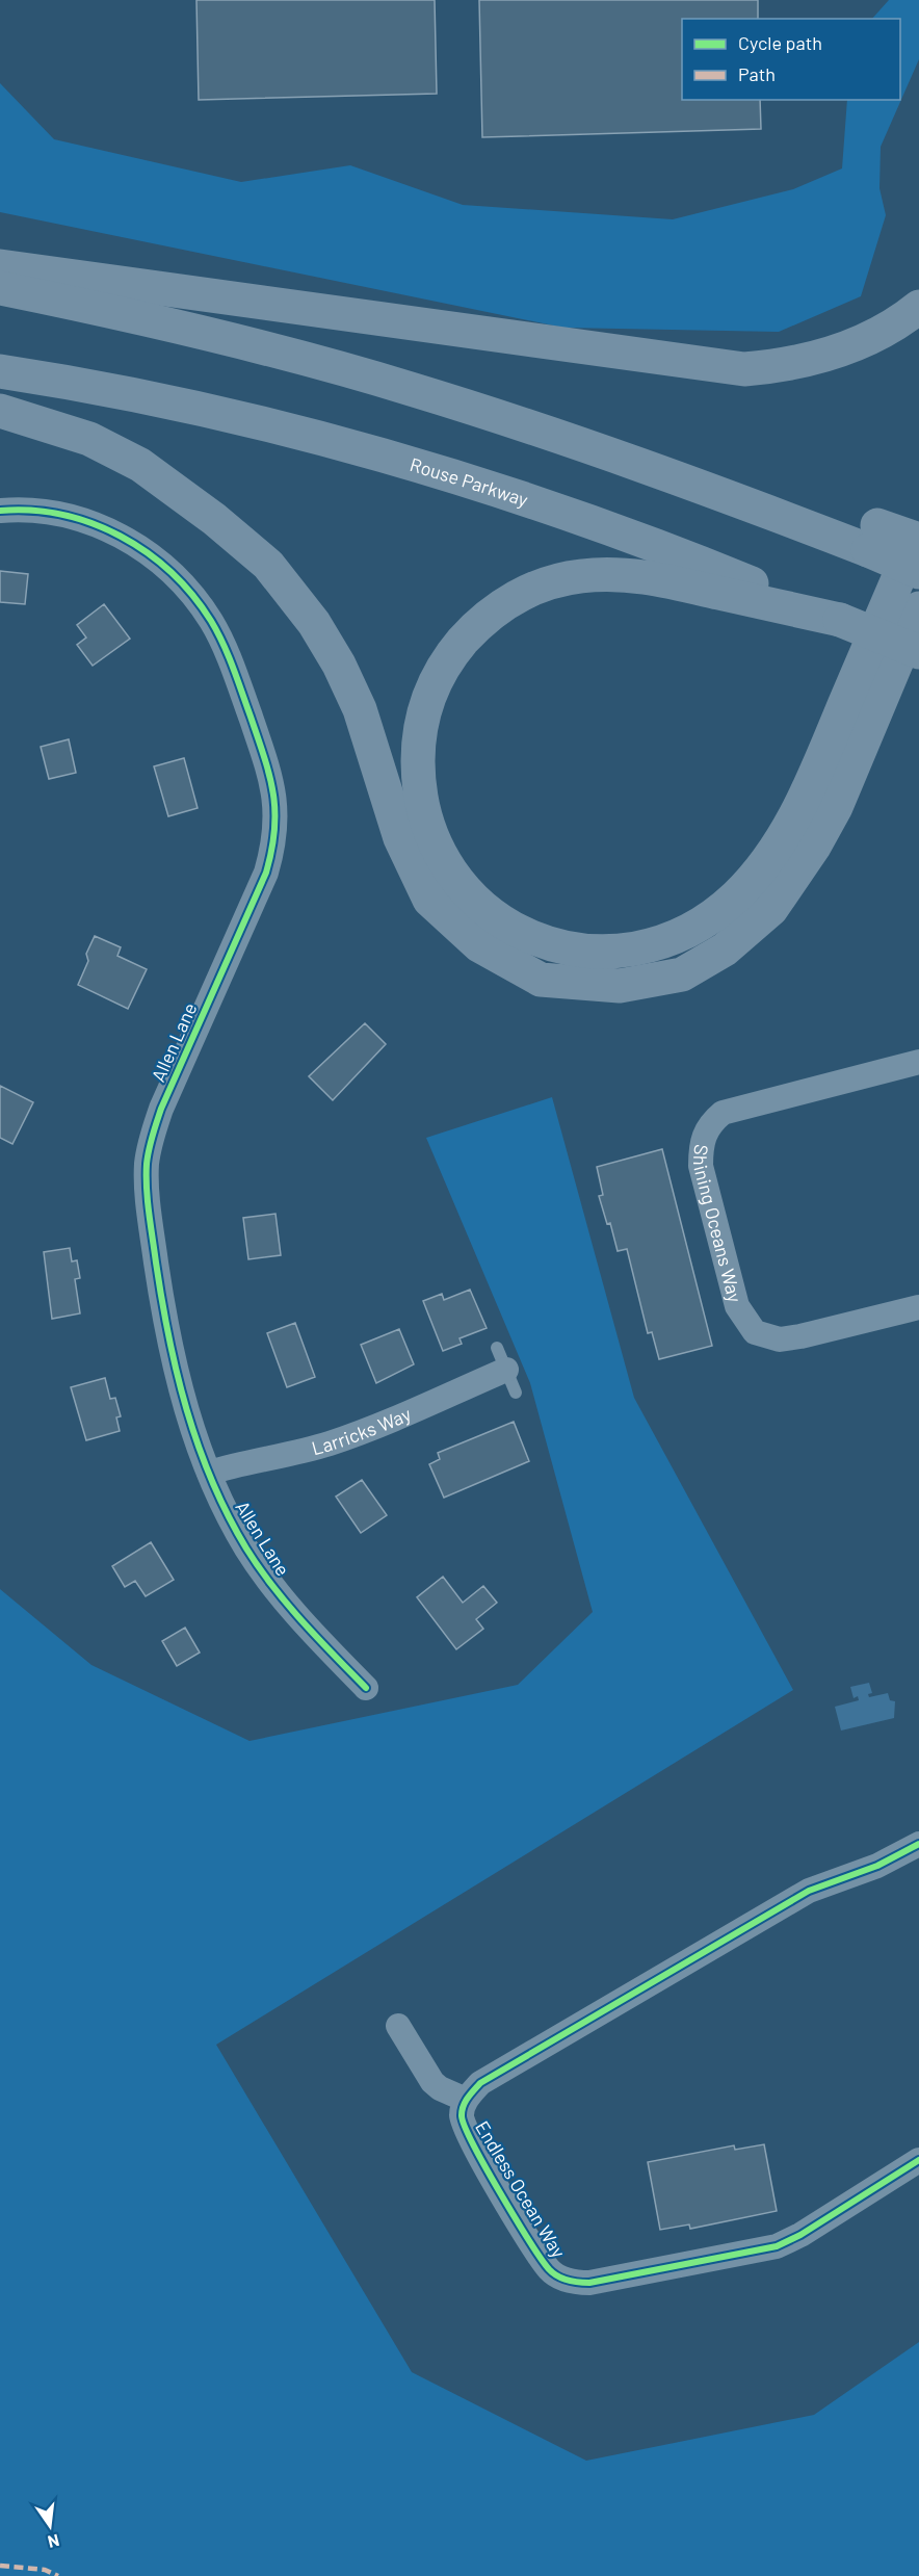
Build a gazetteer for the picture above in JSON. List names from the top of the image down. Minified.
{"streets":{"main road":["Rouse Parkway"],"street":["Allen Lane","Shining Oceans Way","Larricks Way","Endless Ocean Way"]},"crossings":[["Allen Lane","Larricks Way"]],"legend":["Cycle path","Path"],"north":"bottom"}
